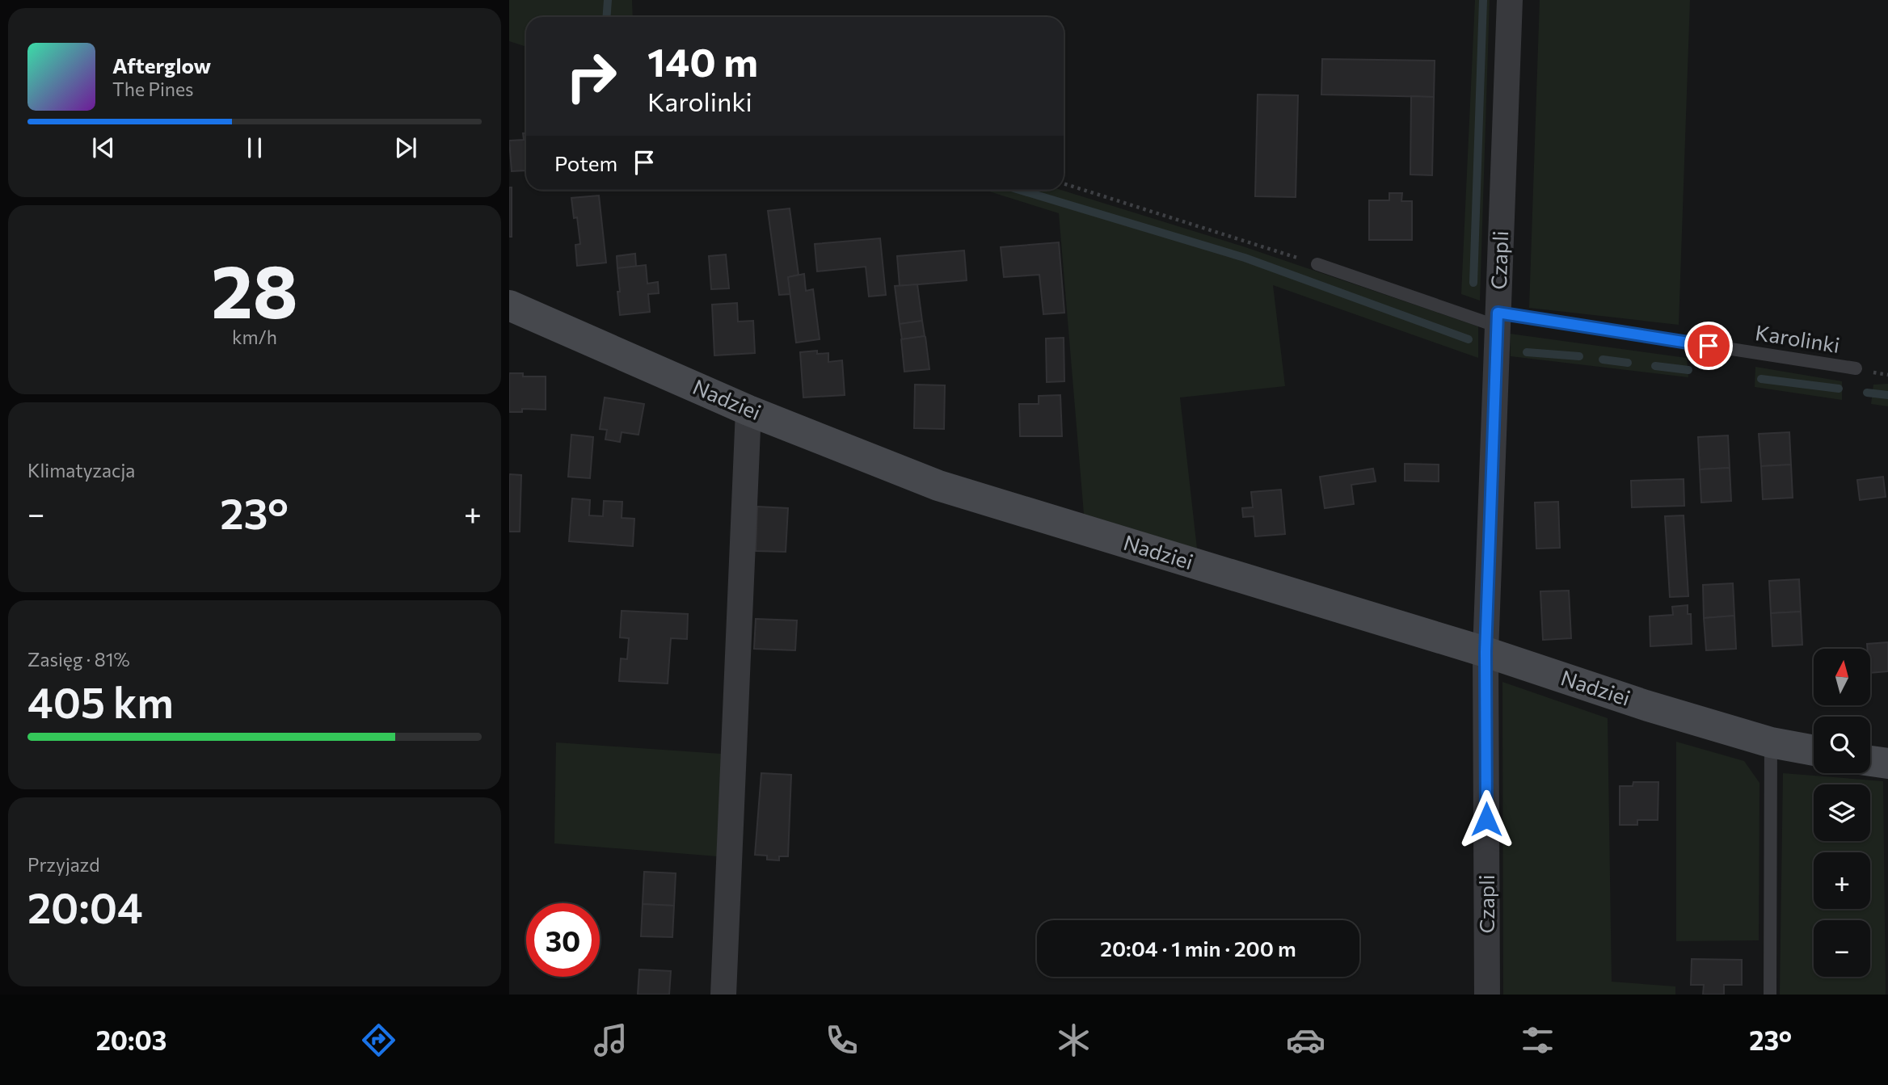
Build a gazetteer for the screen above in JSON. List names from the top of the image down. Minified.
{"streets":{"street":["Czapli","Nadziei"],"lane":["Karolinki"]},"crossings":[["Czapli","Karolinki"],["Czapli","Nadziei"]],"north":"top","page":{"turn":["140 m","Karolinki"],"song":["Afterglow","The Pines"],"then":"Potem","tile":[["28","km/h"],"Klimatyzacja",["Zasięg · 81%","405 km"],["Przyjazd","20:04"]],"heat":["−","23°","+"],"map_buttons":["+","−"],"limit":"30","trip":"20:04 · 1 min · 200 m","tabs":["20:03","23°"]}}
